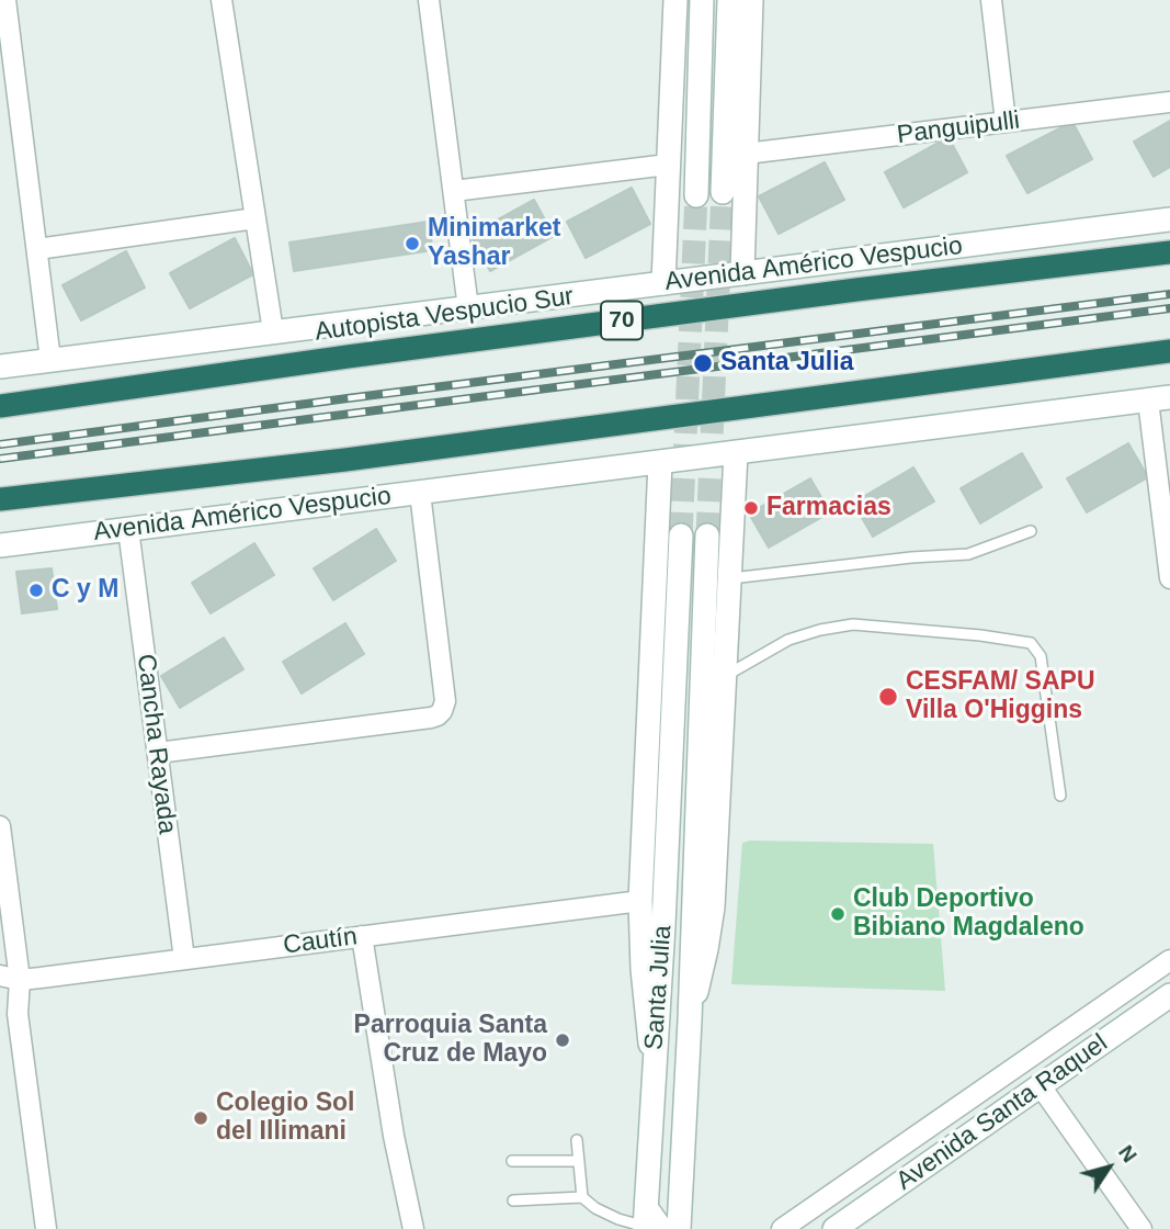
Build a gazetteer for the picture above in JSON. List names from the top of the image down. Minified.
{"streets":{"highway":["Autopista Vespucio Sur","70"],"main road":["Avenida Américo Vespucio","Santa Julia","Avenida Santa Raquel"],"street":["Panguipulli","Cancha Rayada","Cautín"]},"crossings":[["Avenida Américo Vespucio","Cancha Rayada"],["Avenida Américo Vespucio","Santa Julia"],["Cancha Rayada","Cautín"],["Cautín","Santa Julia"]],"places":["Minimarket Yashar","Santa Julia","Farmacias","C y M","CESFAM/ SAPU Villa O'Higgins","Club Deportivo Bibiano Magdaleno","Parroquia Santa Cruz de Mayo","Colegio Sol del Illimani"],"north":"top right"}
